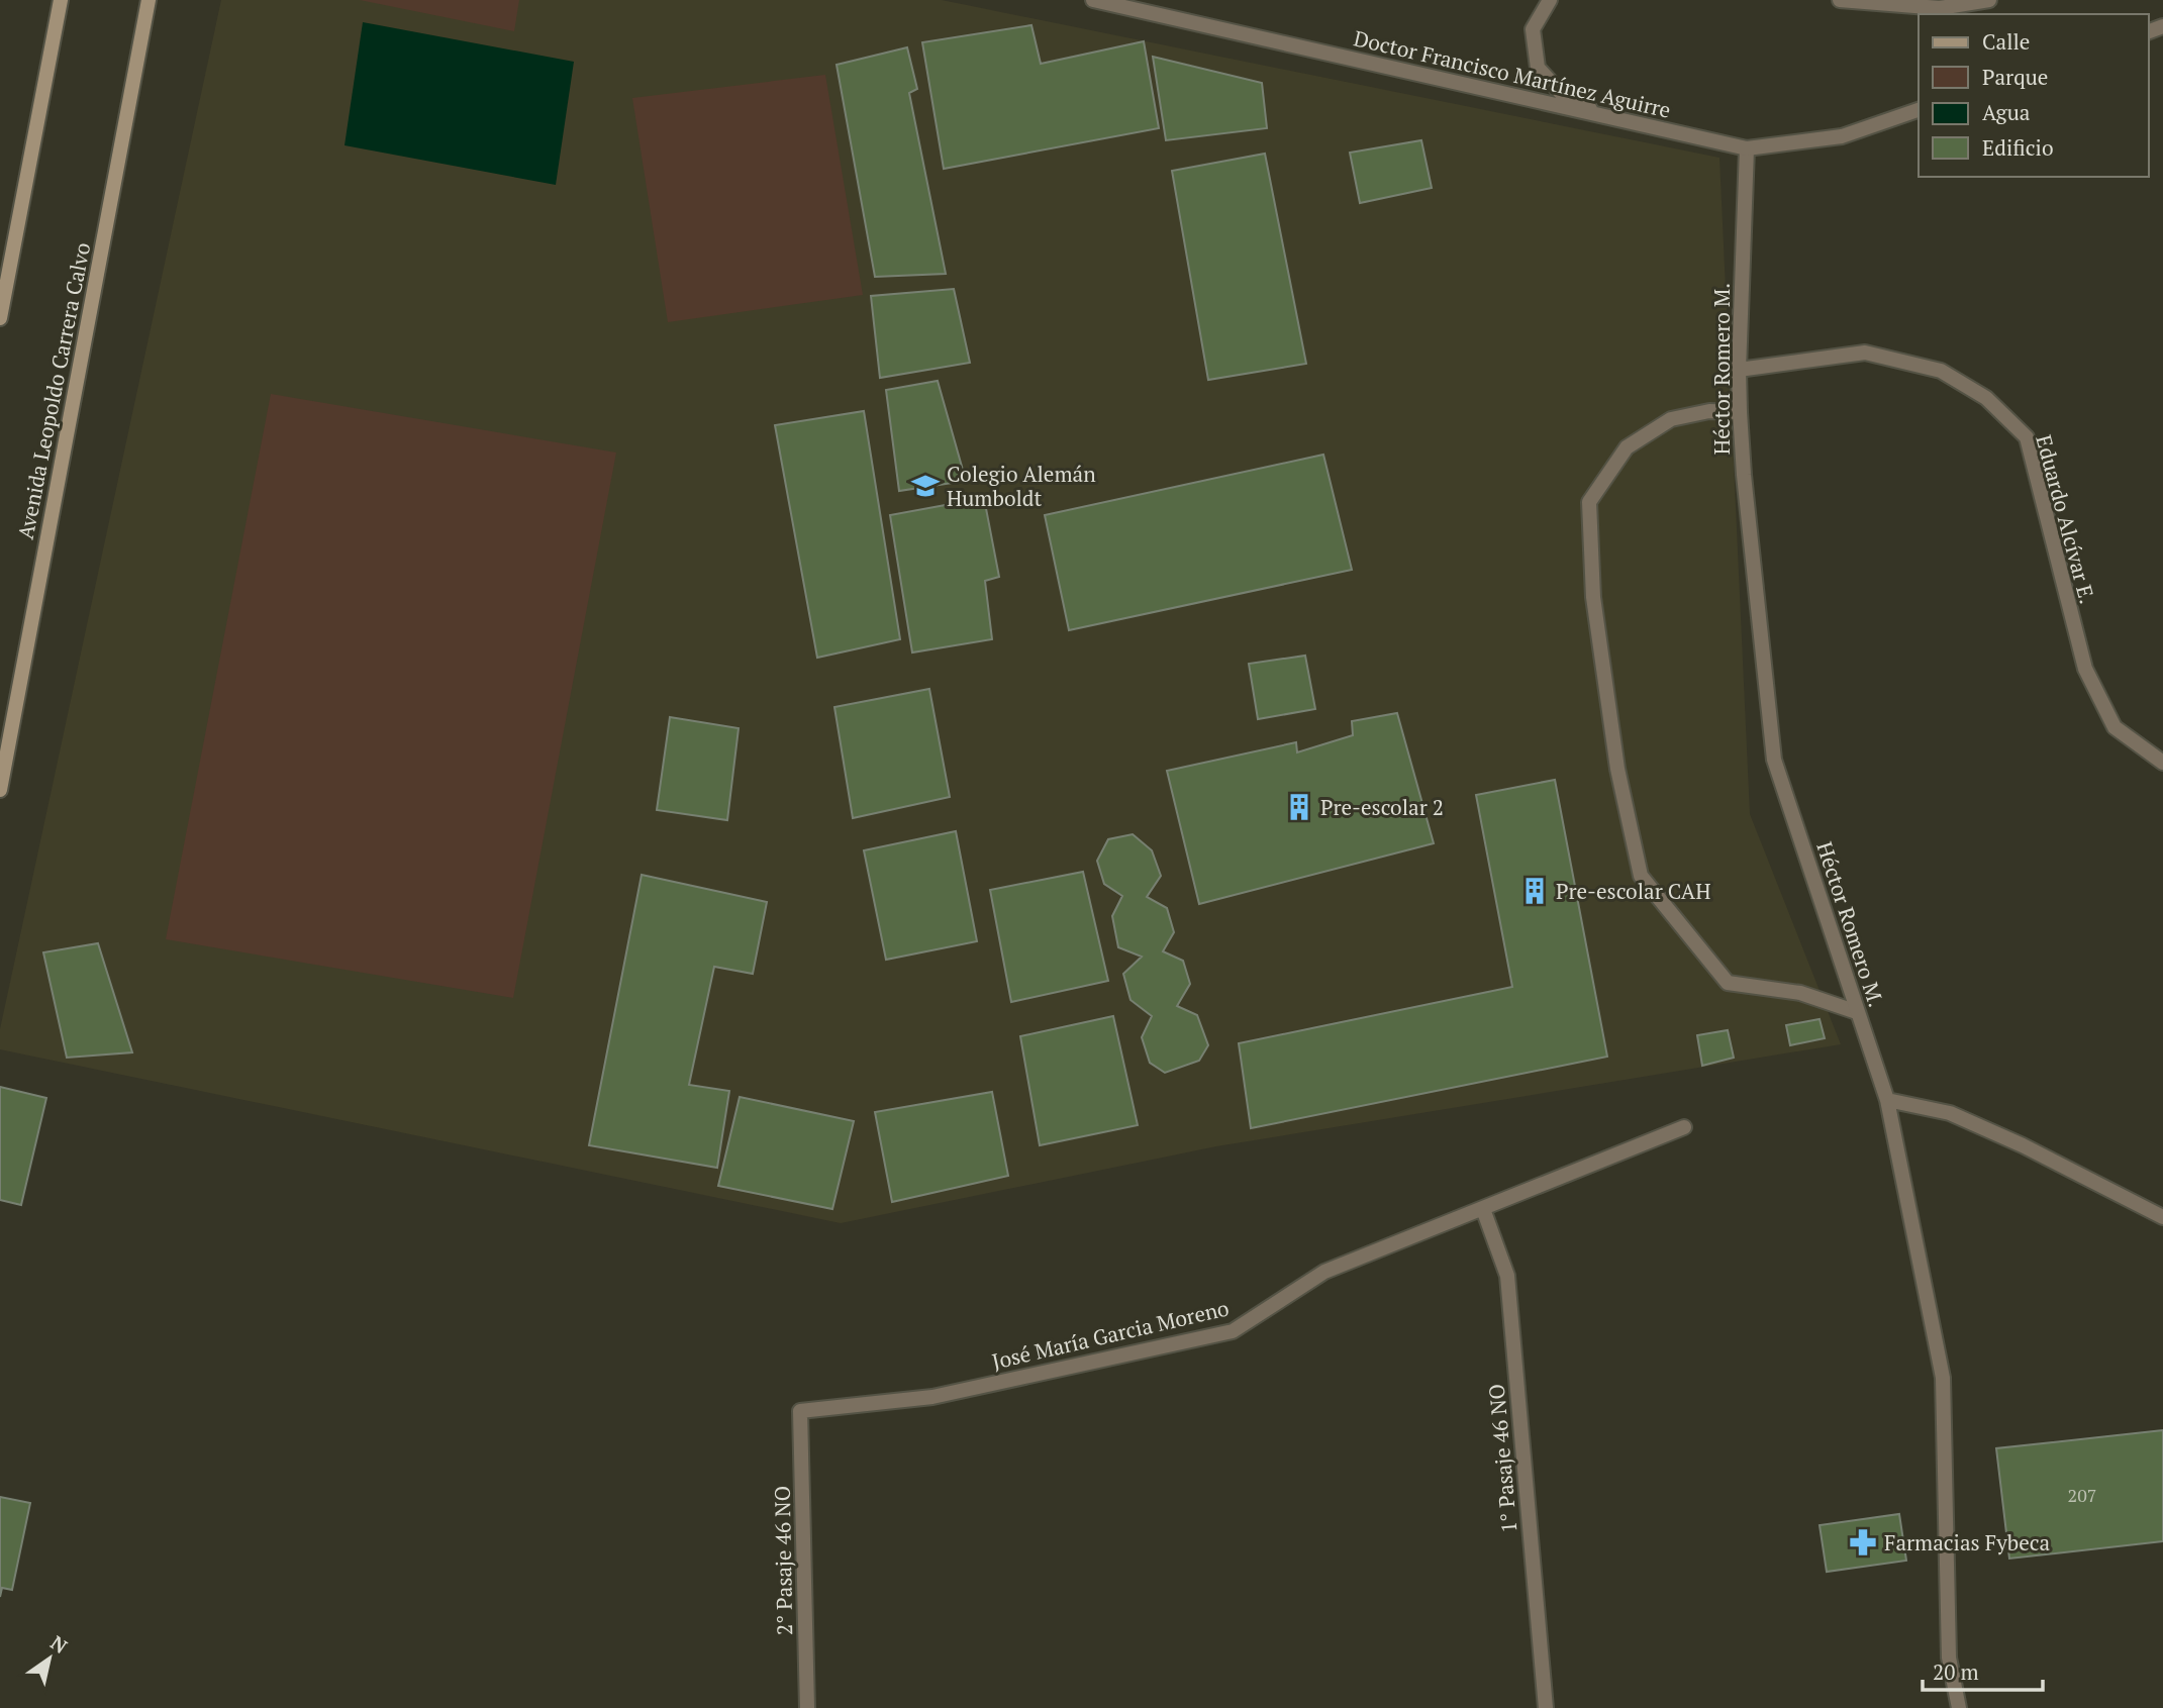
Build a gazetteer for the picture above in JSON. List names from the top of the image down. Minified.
{"streets":{"main road":["Avenida Leopoldo Carrera Calvo"],"street":["Doctor Francisco Martínez Aguirre","Héctor Romero M.","Eduardo Alcívar E.","José María Garcia Moreno","1° Pasaje 46 NO","2° Pasaje 46 NO"]},"crossings":[["Doctor Francisco Martínez Aguirre","Héctor Romero M."],["Héctor Romero M.","Eduardo Alcívar E."],["José María Garcia Moreno","1° Pasaje 46 NO"],["José María Garcia Moreno","2° Pasaje 46 NO"]],"places":{"school or university":["Colegio Alemán Humboldt"],"building":["Pre-escolar 2","Pre-escolar CAH"],"pharmacy":["Farmacias Fybeca"]},"house_numbers":["207"],"legend":["Calle","Parque","Agua","Edificio"],"scale_bar":"20 m","north":"top right"}
